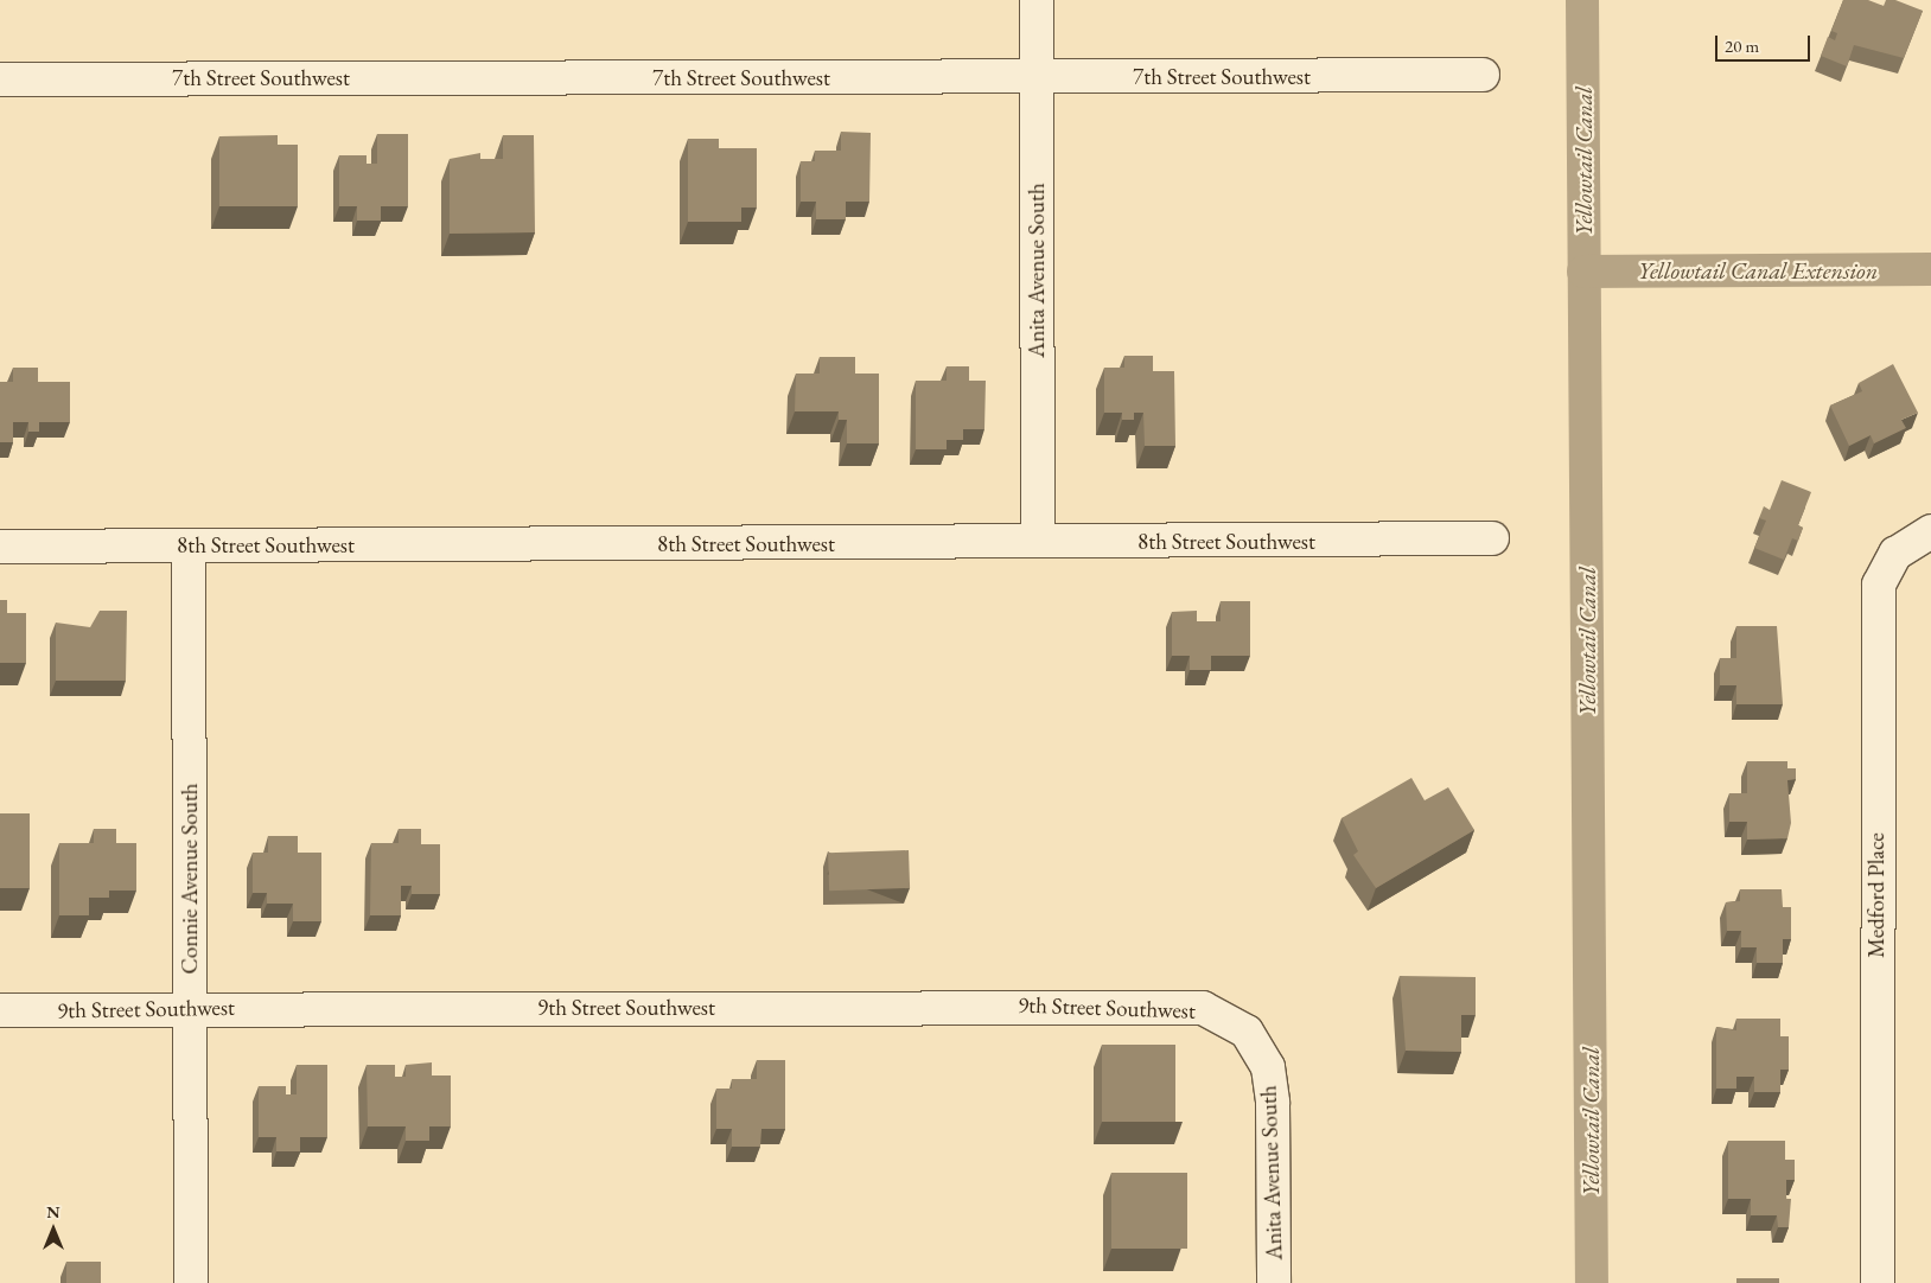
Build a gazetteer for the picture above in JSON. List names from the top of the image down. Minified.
{"streets":{"street":["7th Street Southwest","Anita Avenue South","8th Street Southwest","Connie Avenue South","Medford Place","9th Street Southwest"]},"crossings":[["7th Street Southwest","Anita Avenue South"],["Anita Avenue South","8th Street Southwest"],["Anita Avenue South","9th Street Southwest"],["8th Street Southwest","Connie Avenue South"],["Connie Avenue South","9th Street Southwest"]],"water":["Yellowtail Canal","Yellowtail Canal Extension"],"scale_bar":"20 m","north":"top"}
